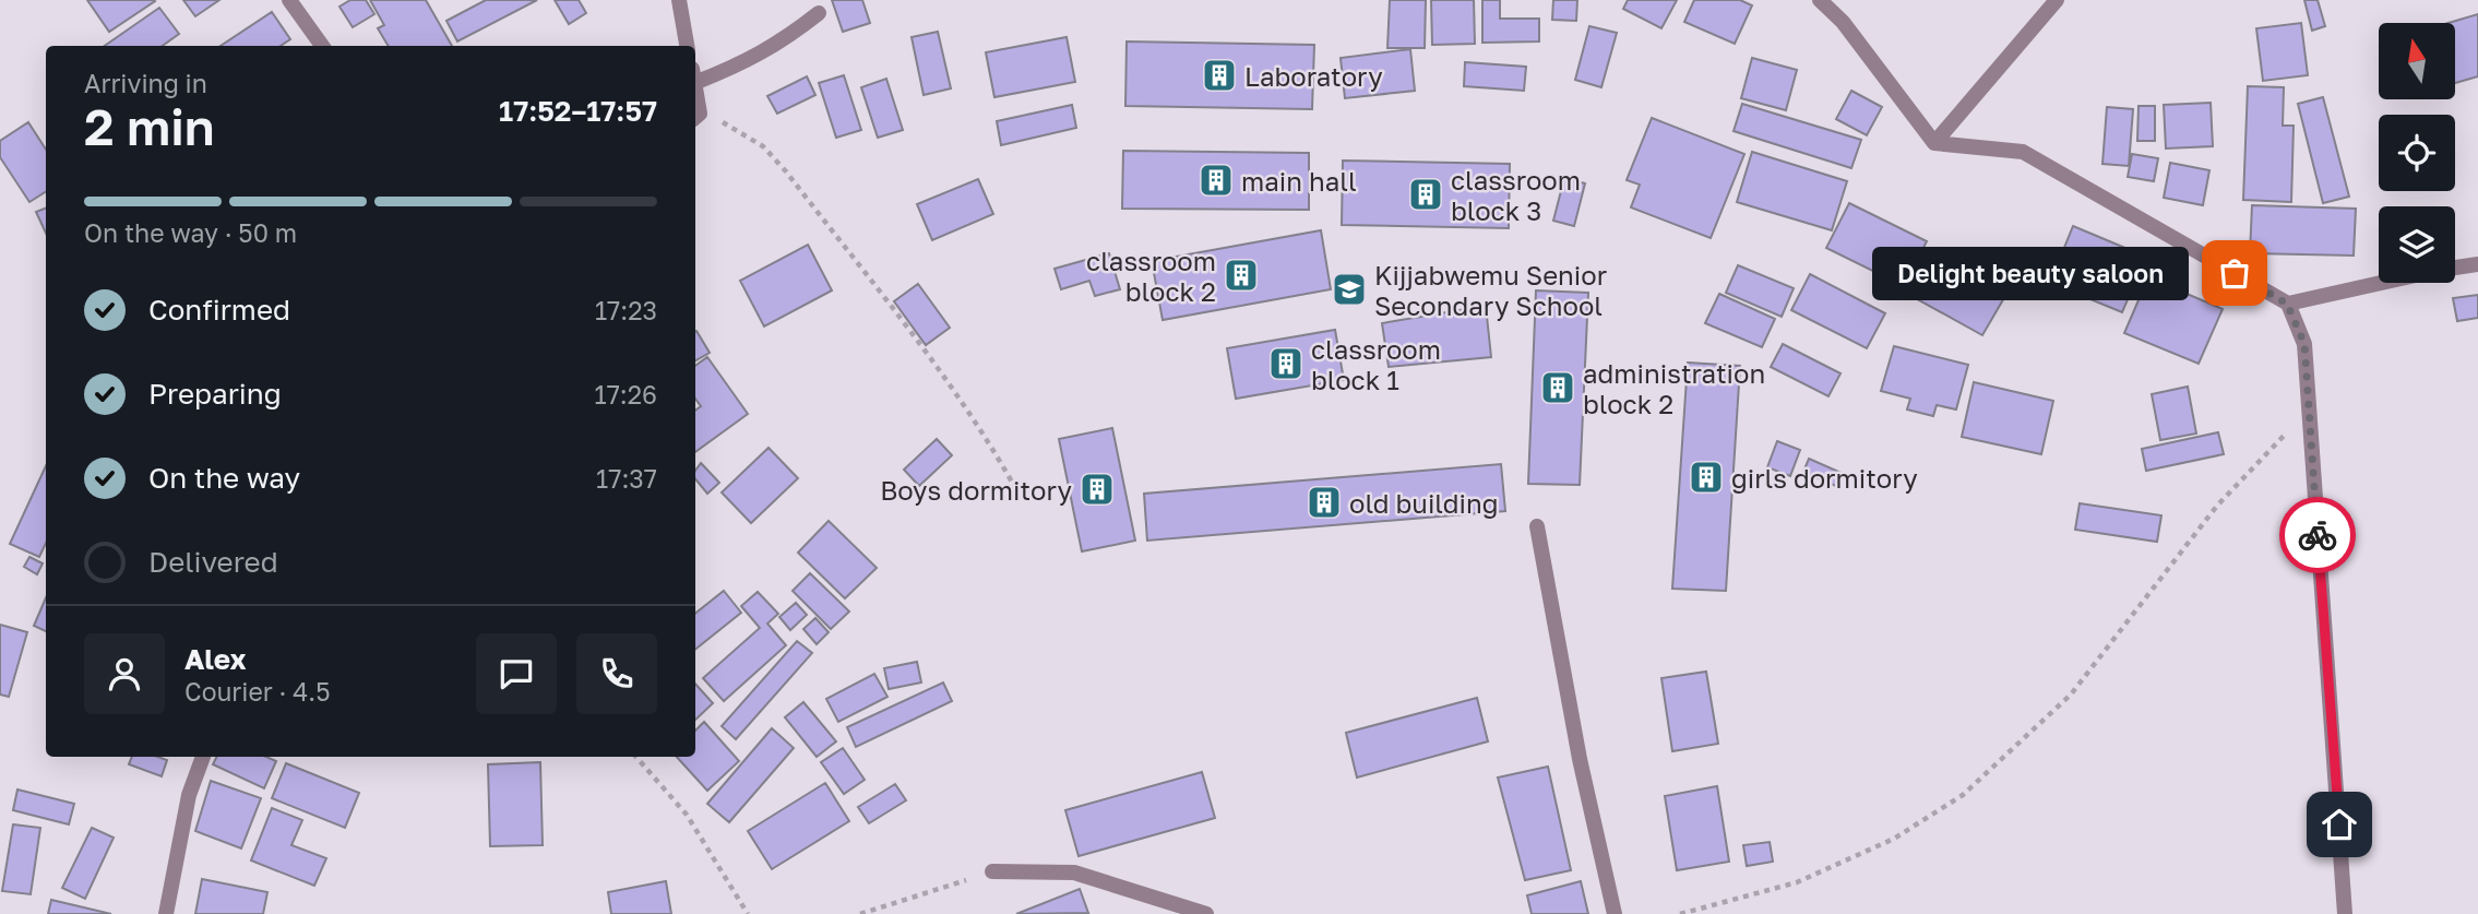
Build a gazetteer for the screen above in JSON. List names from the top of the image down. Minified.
{"places":{"building":["Laboratory","main hall","classroom block 3","classroom block 2","classroom block 1","administration block 2","girls dormitory","Boys dormitory","old building"],"other":["Delight beauty saloon"],"school or university":["Kijjabwemu Senior Secondary School"]},"north":"top","page":{"heading":["2 min","Arriving in","17:52–17:57"],"panel":["Alex","Courier · 4.5"],"bar":"On the way · 50 m","bubble":"Delight beauty saloon","list":[["Confirmed","17:23"],["Preparing","17:26"],["On the way","17:37"],"Delivered"]}}
